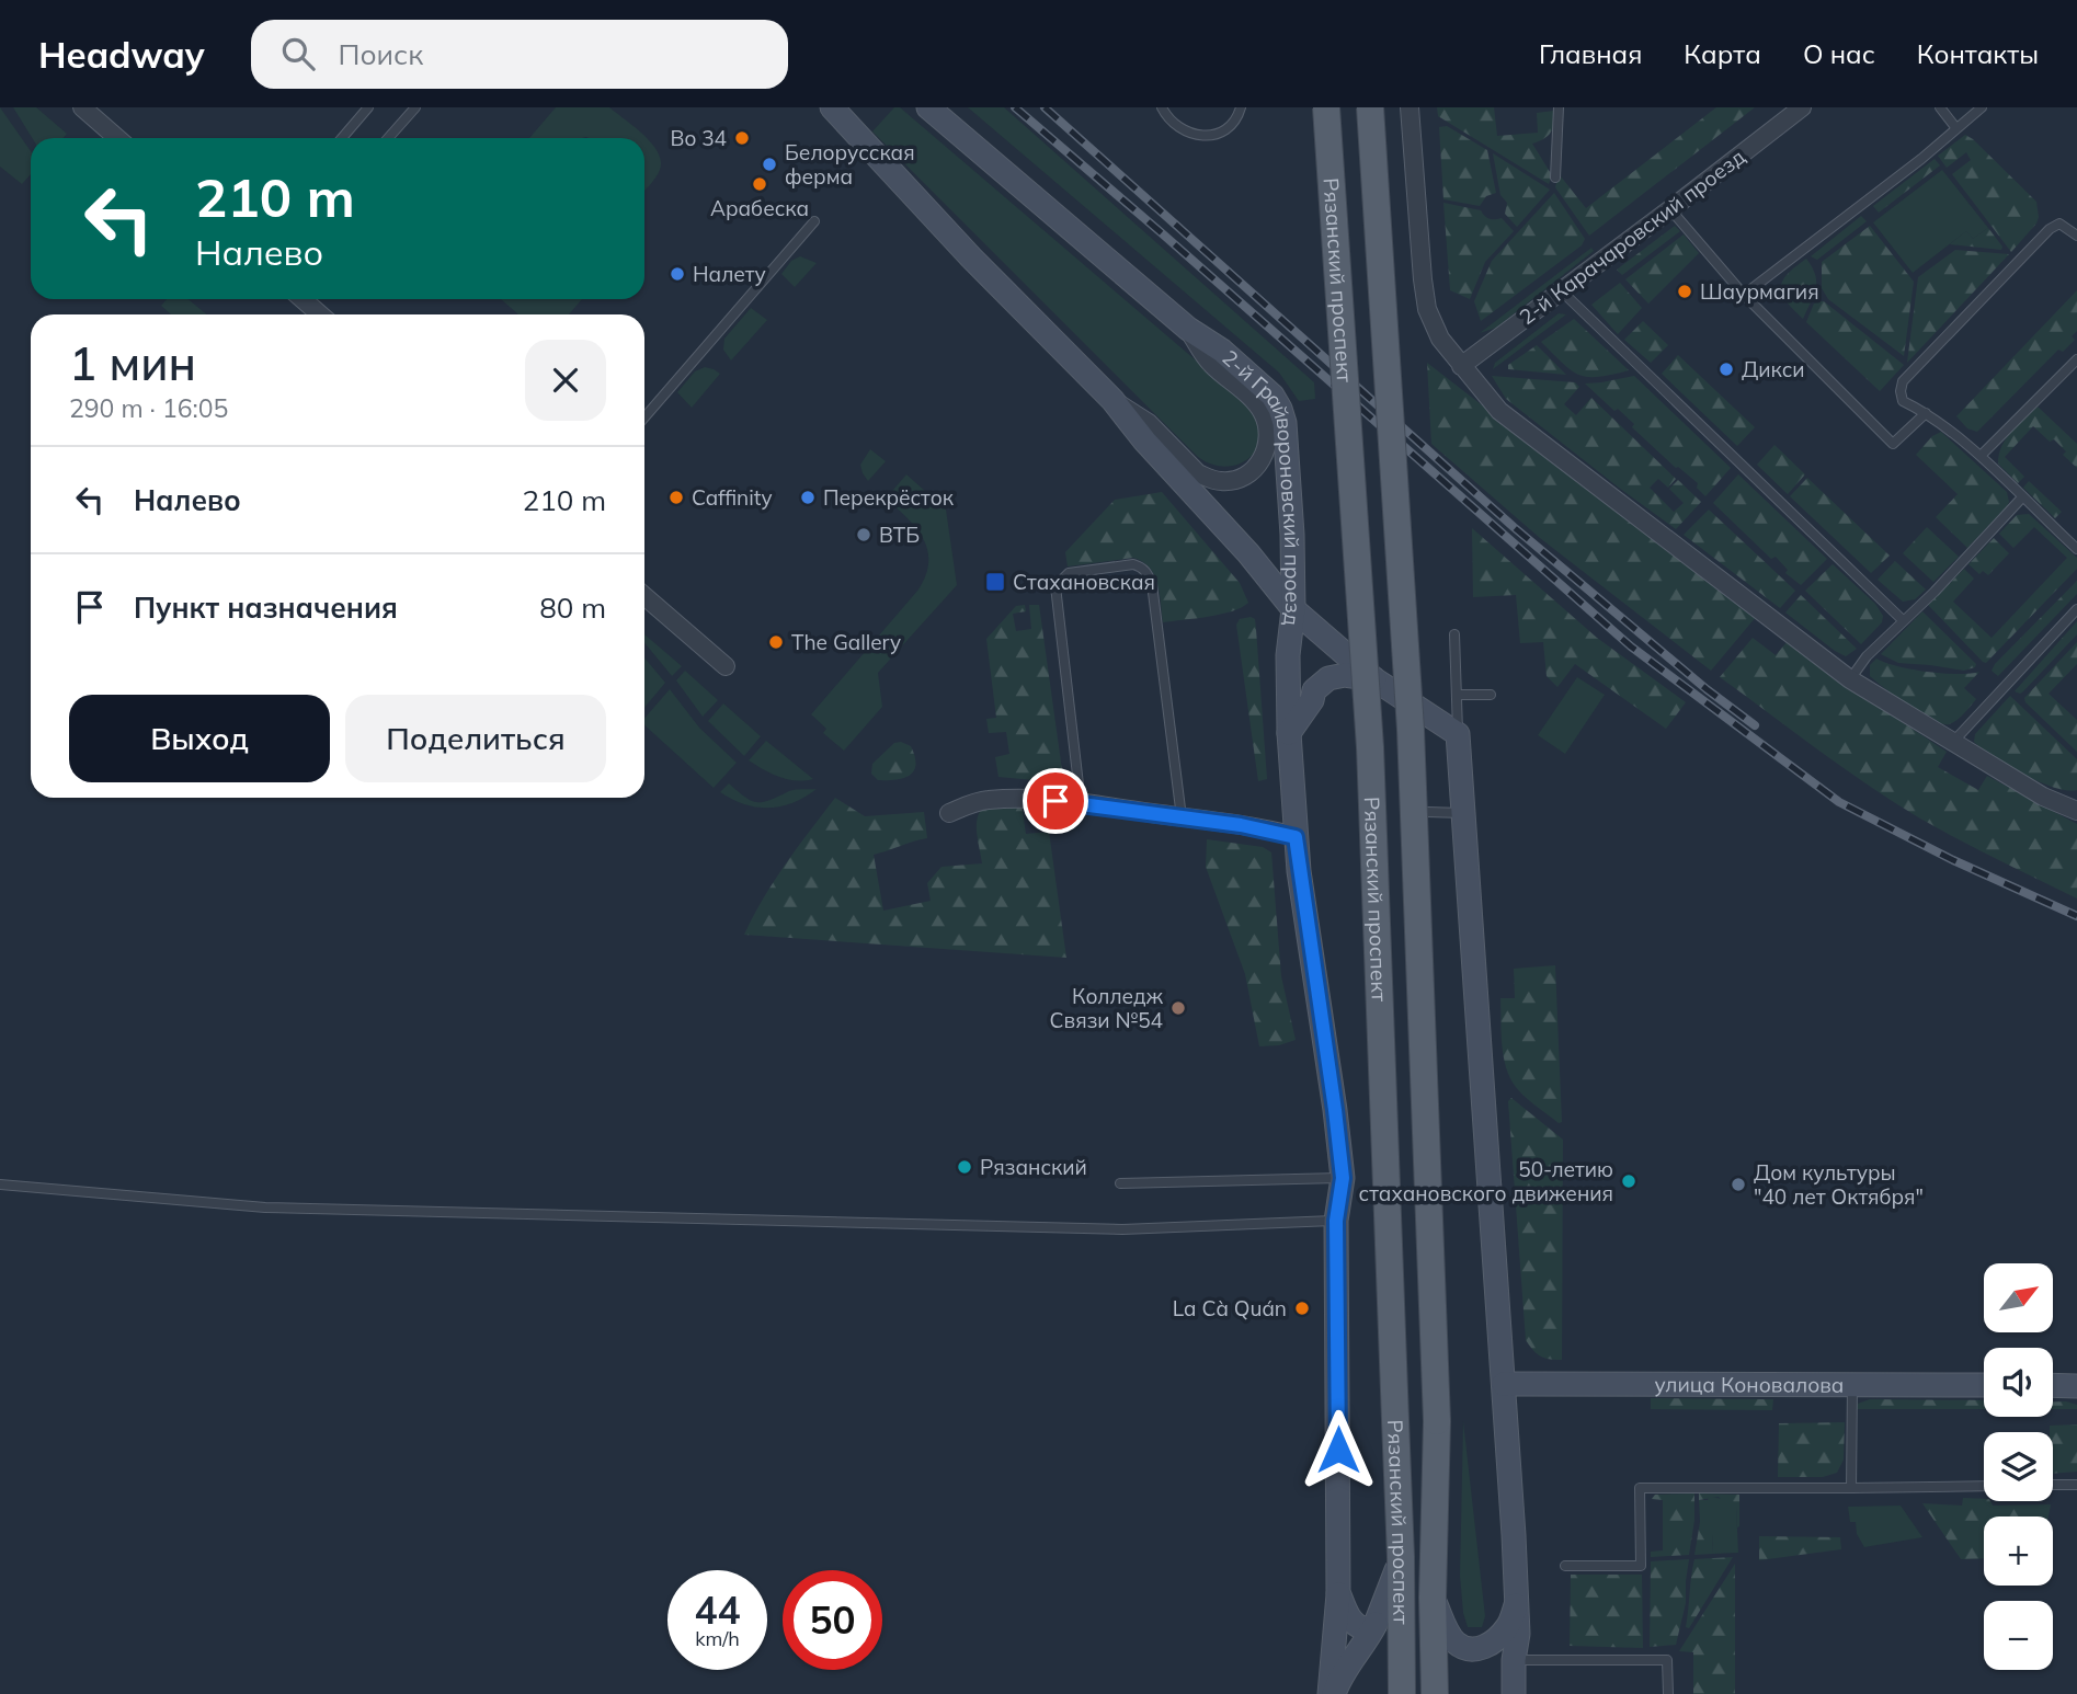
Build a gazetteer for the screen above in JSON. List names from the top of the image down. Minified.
{"streets":{"main road":["Рязанский проспект","2-й Грайвороновский проезд","улица Коновалова"],"street":["2-й Карачаровский проезд"]},"places":{"other":["Bo 34","Белорусская ферма","Арабеска","Налету","Шаурмагия","Дикси","Caffinity","Перекрёсток","ВТБ","The Gallery","Колледж Связи №54","Рязанский","50-летию стахановского движения","Дом культуры \"40 лет Октября\"","La Cà Quán"],"transit":["Стахановская"]},"north":"top right","page":{"header":"Headway","search":"Поиск","nav":["Главная","Карта","О нас","Контакты"],"turn":["210 m","Налево"],"heading":["1 мин","290 m · 16:05"],"list":[{"name":"Налево","value":"210 m"},{"name":"Пункт назначения","value":"80 m"}],"buttons":["Выход","Поделиться"],"map_buttons":["+","−"],"speed":"44 km/h","limit":"50"}}
